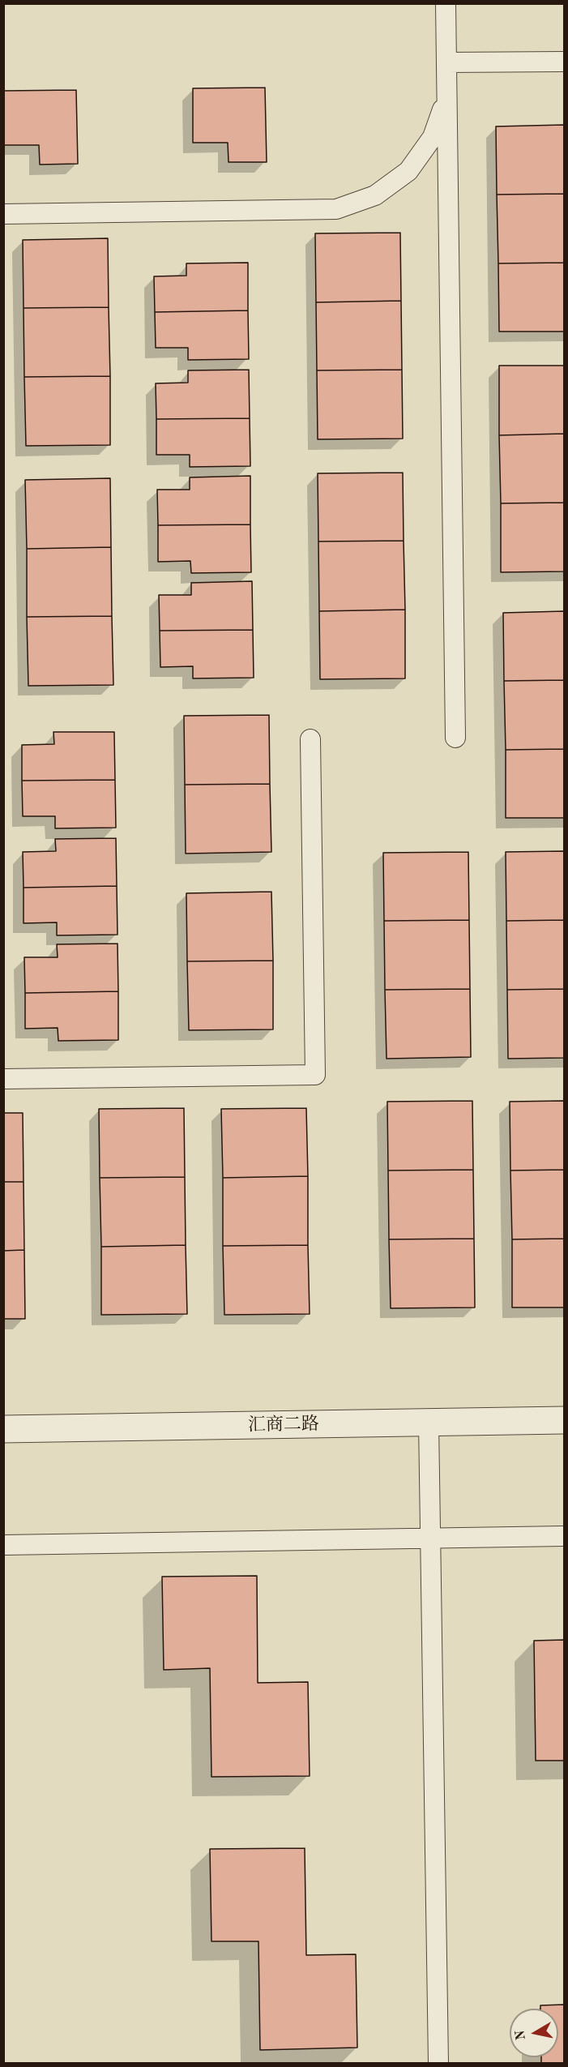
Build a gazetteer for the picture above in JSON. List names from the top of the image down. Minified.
{"streets":{"street":["汇商二路"]},"north":"left"}
